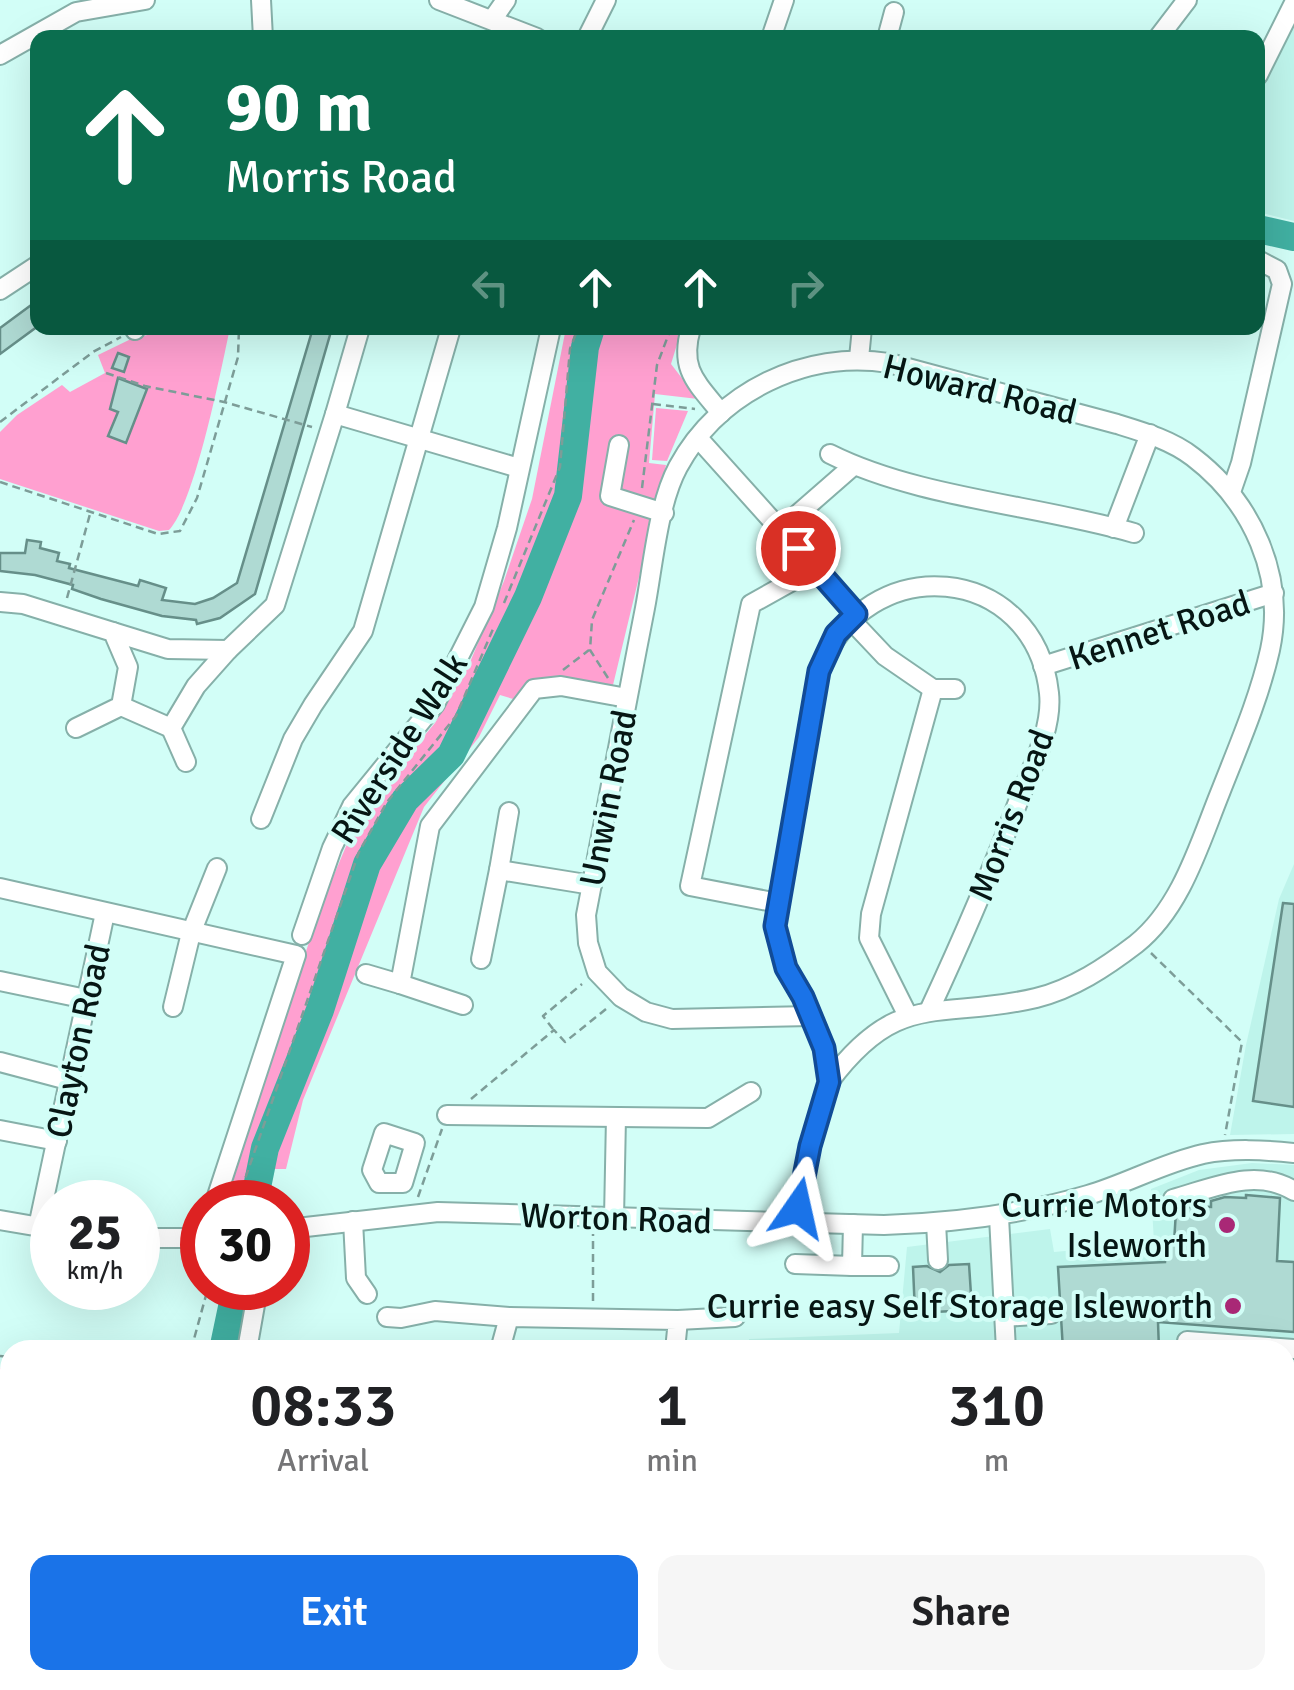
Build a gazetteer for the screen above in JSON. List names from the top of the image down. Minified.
{"streets":{"street":["Howard Road","Kennet Road","Riverside Walk","Unwin Road","Morris Road","Clayton Road","Worton Road"]},"crossings":[["Howard Road","Kennet Road"],["Howard Road","Unwin Road"],["Howard Road","Morris Road"],["Kennet Road","Morris Road"]],"places":["Currie Motors Isleworth","Currie easy Self Storage Isleworth"],"page":{"turn":["90 m","Morris Road"],"speed":"25 km/h","limit":"30","eta":["08:33","Arrival","1","min","310","m"],"buttons":["Exit","Share"]}}
